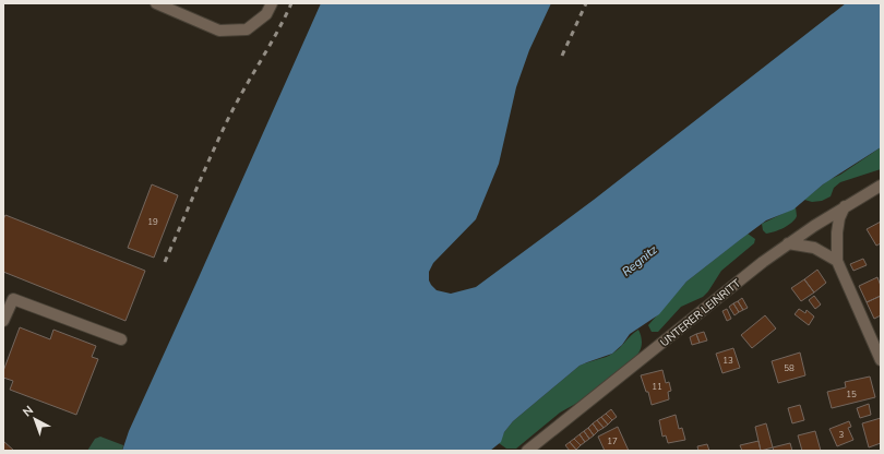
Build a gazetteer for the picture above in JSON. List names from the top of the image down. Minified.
{"streets":{"street":["UNTERER LEINRITT"]},"water":["Regnitz"],"house_numbers":["19","13","58","11","15","3","17"],"north":"top left"}
